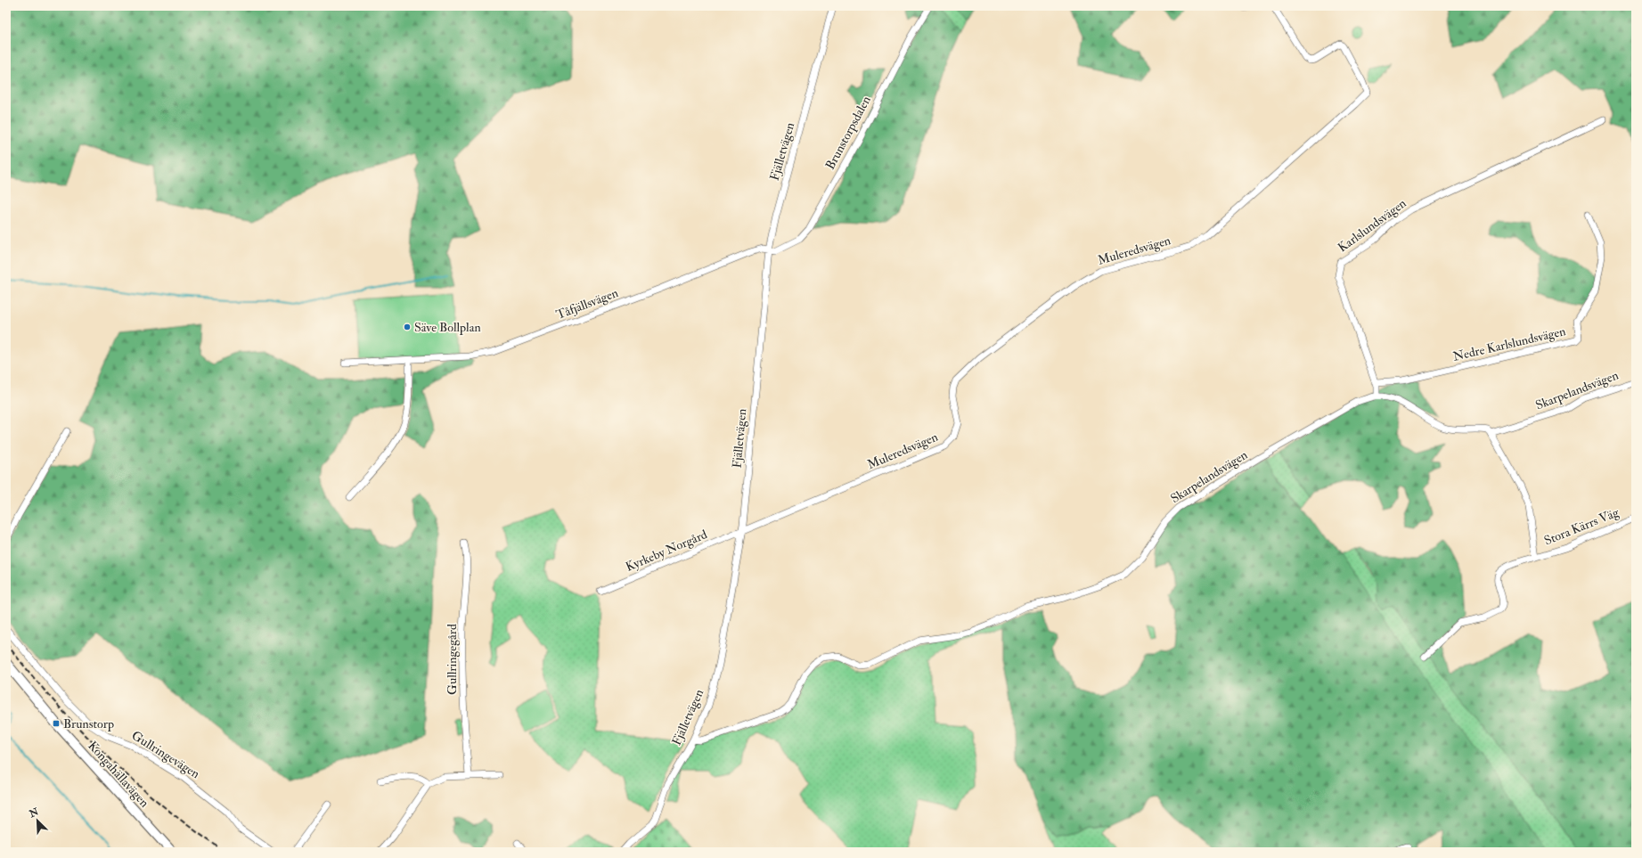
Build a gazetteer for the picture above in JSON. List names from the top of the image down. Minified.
{"streets":{"main road":["Kongahällavägen"],"street":["Brunstorpsdalen","Fjälletvägen","Karlslundsvägen","Muleredsvägen","Tåfjällsvägen","Nedre Karlslundsvägen","Skarpelandsvägen","Stora Kärrs Väg","Kyrkeby Norgård","Gullringegård","Gullringevägen"]},"crossings":[["Brunstorpsdalen","Fjälletvägen"],["Brunstorpsdalen","Tåfjällsvägen"],["Fjälletvägen","Muleredsvägen"],["Fjälletvägen","Tåfjällsvägen"],["Fjälletvägen","Skarpelandsvägen"],["Fjälletvägen","Kyrkeby Norgård"],["Karlslundsvägen","Nedre Karlslundsvägen"],["Karlslundsvägen","Skarpelandsvägen"],["Muleredsvägen","Kyrkeby Norgård"]],"places":{"other":["Säve Bollplan"],"transit":["Brunstorp"]},"north":"top left"}
